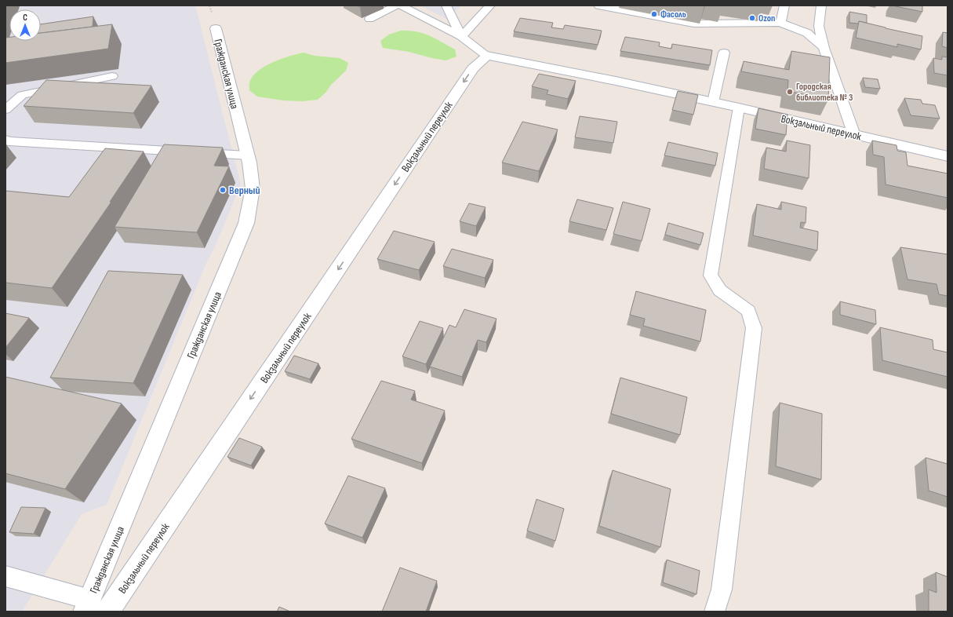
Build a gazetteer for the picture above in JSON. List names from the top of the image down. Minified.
{"streets":{"street":["Гражданская улица","Вокзальный переулок"]},"one_way":["Вокзальный переулок"],"places":["Фасоль","Ozon","Городская библиотека № 3","Верный"],"north":"top"}
